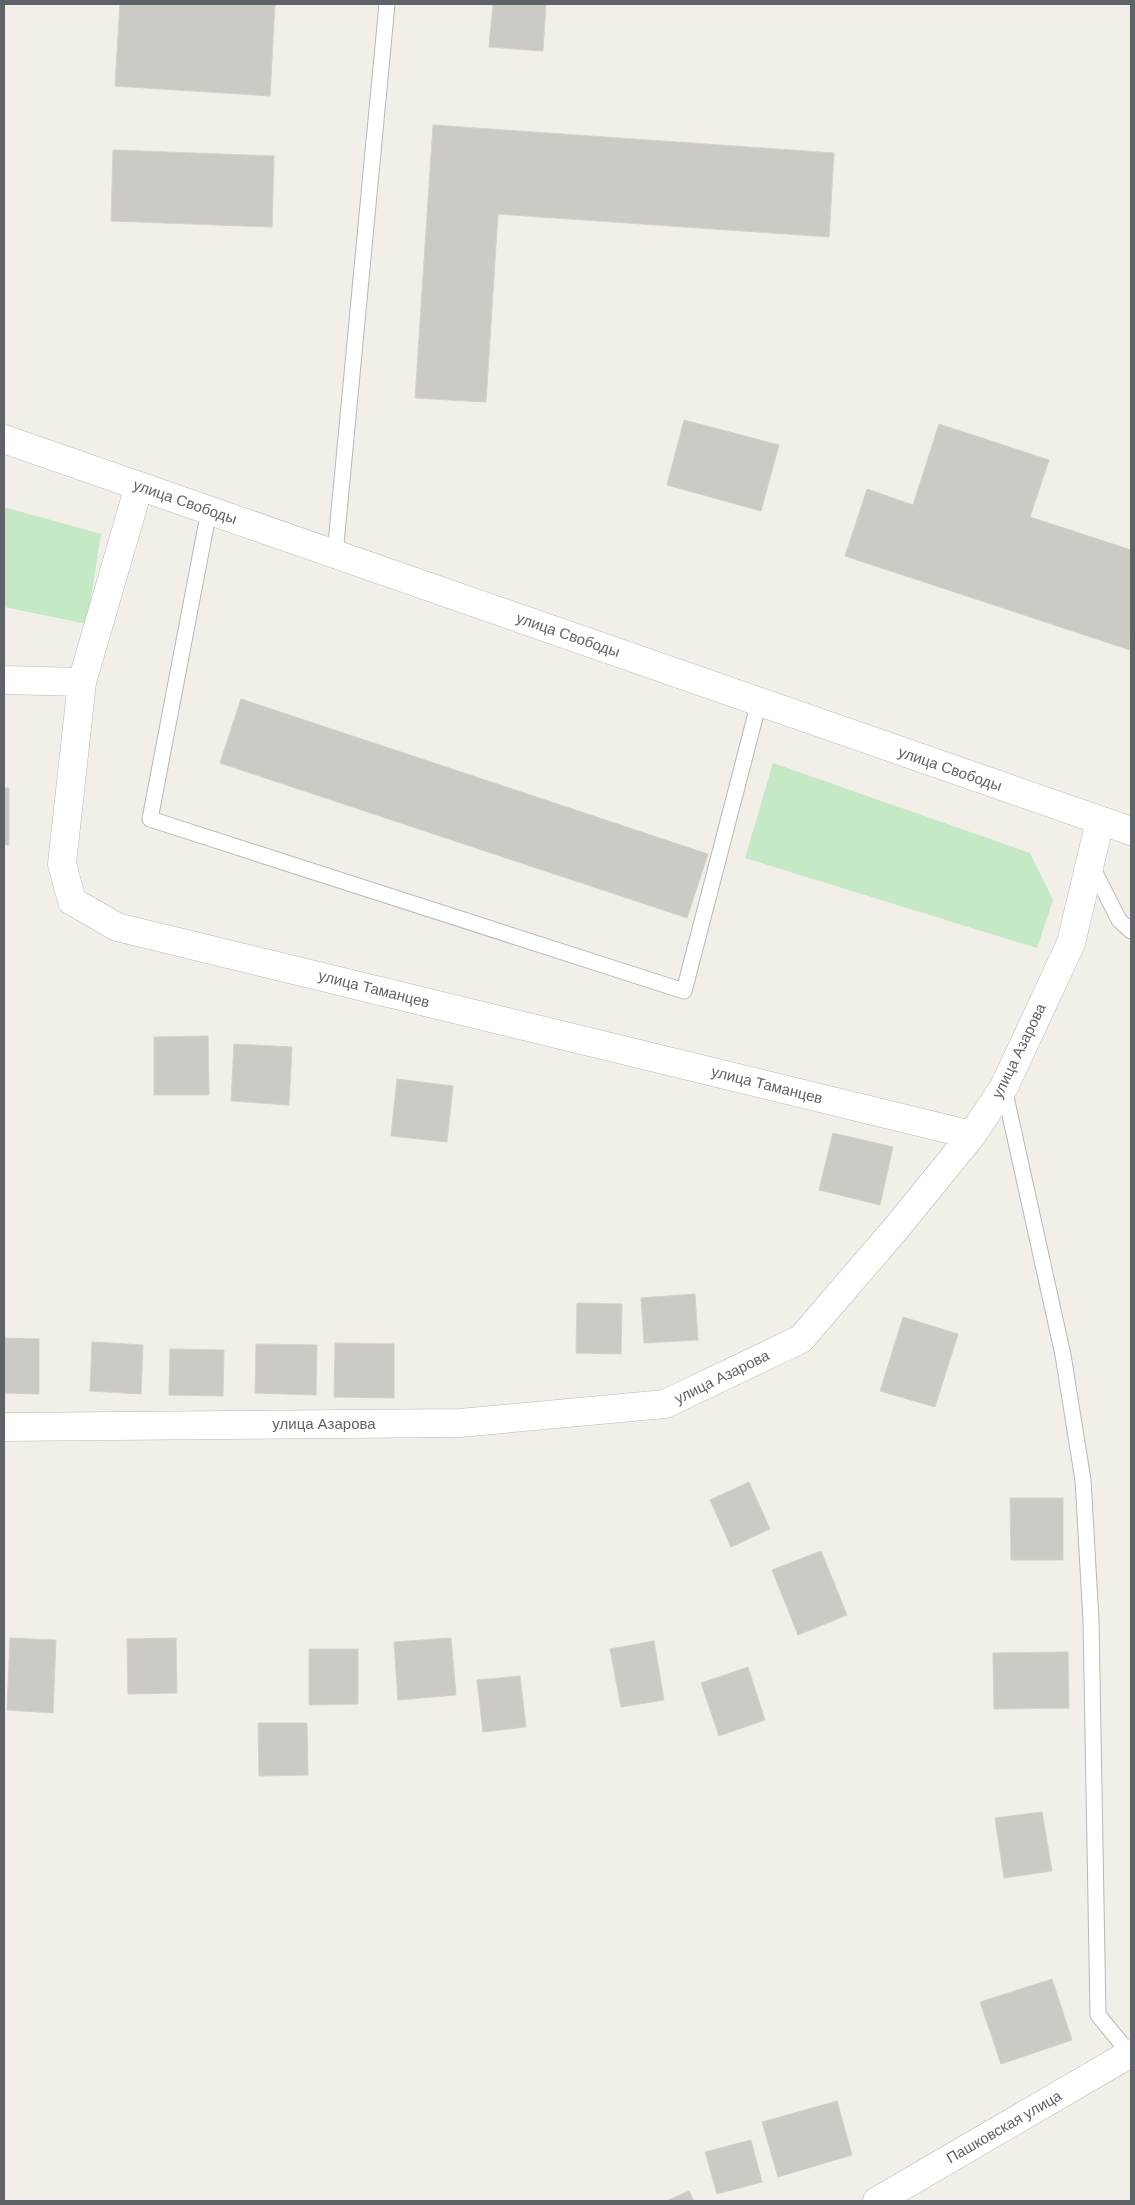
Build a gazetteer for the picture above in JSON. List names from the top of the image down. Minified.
{"streets":{"street":["улица Свободы","улица Таманцев","улица Азарова","Пашковская улица"]},"crossings":[["улица Свободы","улица Таманцев"],["улица Свободы","улица Азарова"],["улица Таманцев","улица Азарова"]]}
